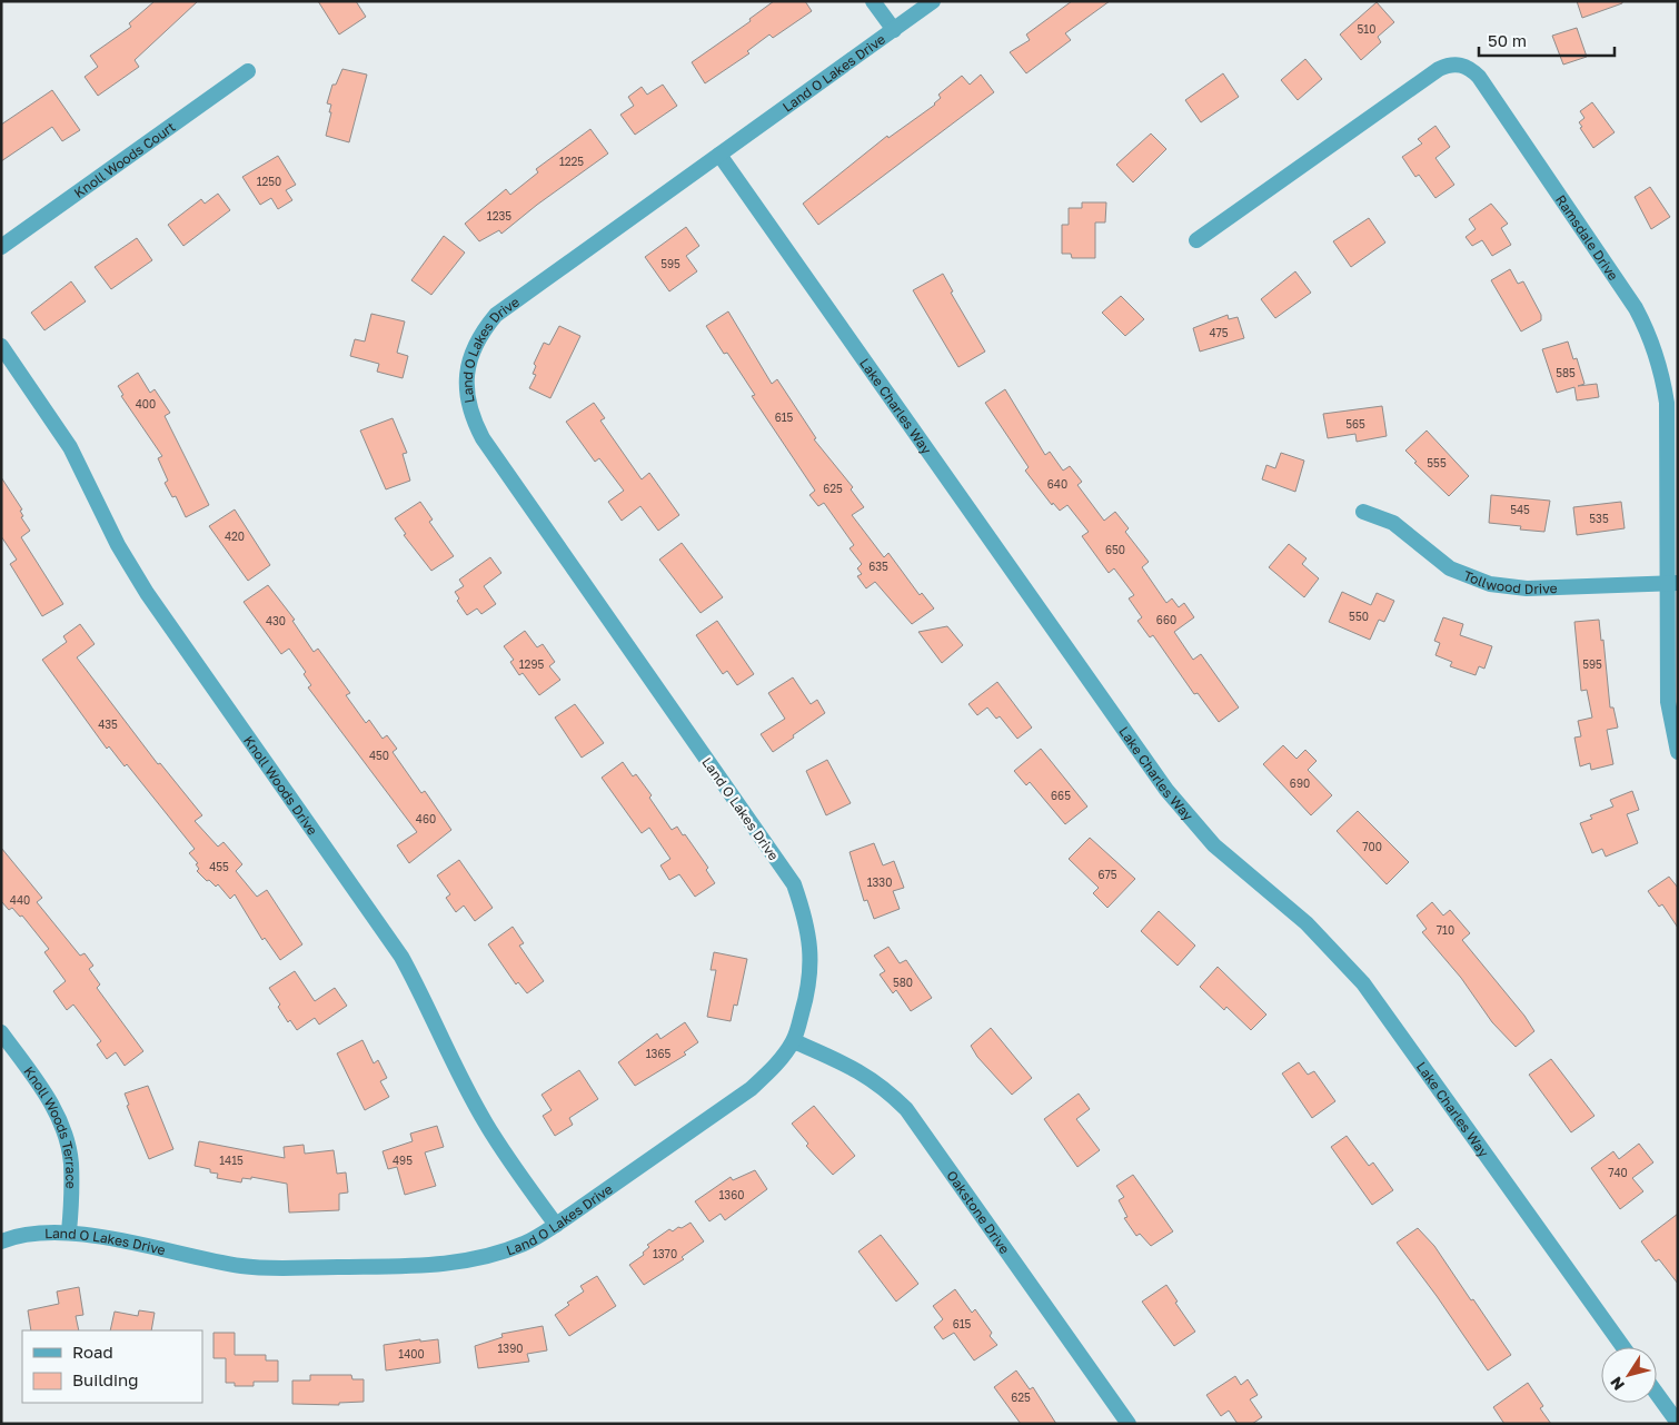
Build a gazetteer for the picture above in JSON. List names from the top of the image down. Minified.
{"streets":{"street":["Land O Lakes Drive","Knoll Woods Court","Ramsdale Drive","Lake Charles Way","Tollwood Drive","Knoll Woods Drive","Knoll Woods Terrace","Oakstone Drive"]},"crossings":[["Land O Lakes Drive","Lake Charles Way"],["Land O Lakes Drive","Knoll Woods Drive"],["Land O Lakes Drive","Knoll Woods Terrace"],["Land O Lakes Drive","Oakstone Drive"],["Ramsdale Drive","Tollwood Drive"]],"house_numbers":["510","1225","1250","1235","595","475","585","400","615","565","555","640","625","545","535","420","650","635","550","660","430","1295","595","435","450","690","665","460","700","455","675","1330","440","710","580","1365","1415","495","740","1360","1370","615","1390","1400","625"],"legend":["Road","Building"],"scale_bar":"50 m","north":"bottom left"}
